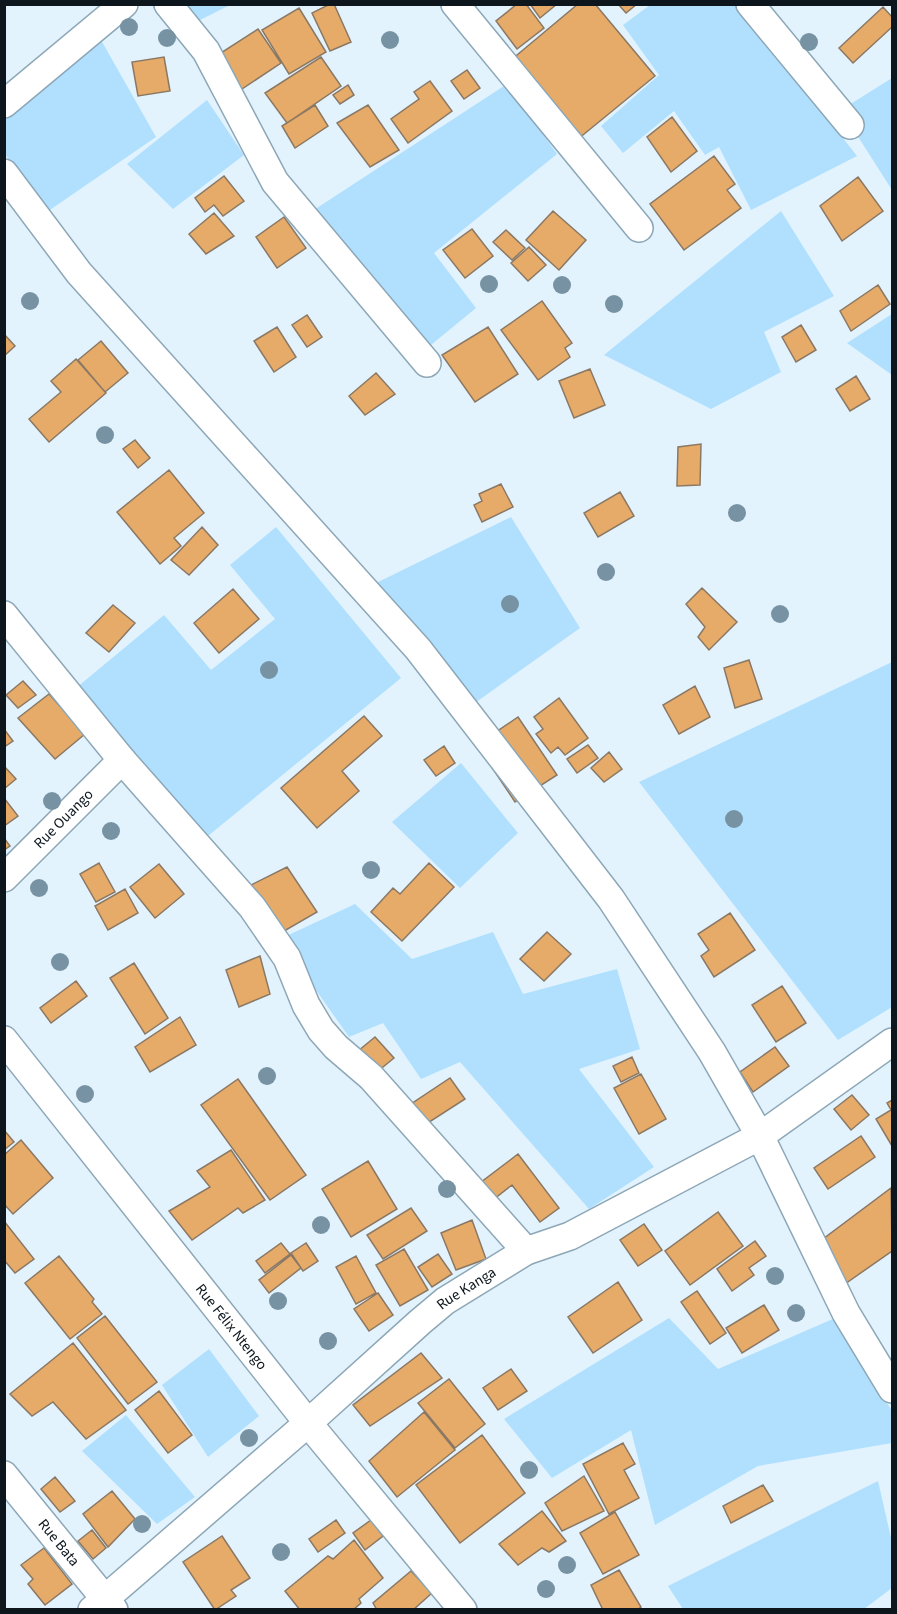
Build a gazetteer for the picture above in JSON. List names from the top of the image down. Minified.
{"streets":{"street":["Rue Ouango","Rue Kanga","Rue Félix Ntengo","Rue Bata"]},"crossings":[["Rue Kanga","Rue Félix Ntengo"],["Rue Kanga","Rue Bata"]]}
